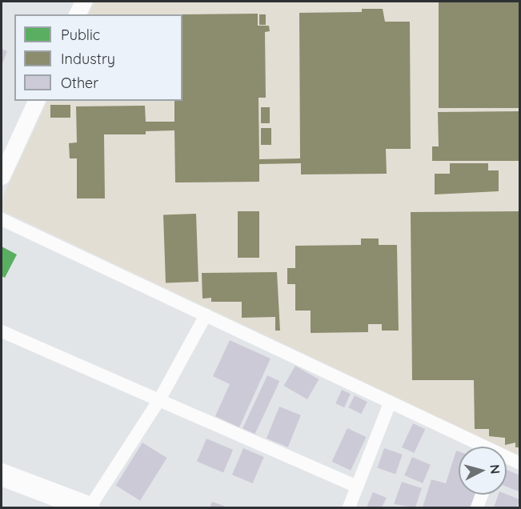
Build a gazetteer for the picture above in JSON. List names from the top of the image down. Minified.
{"legend":["Public","Industry","Other"],"north":"right"}
